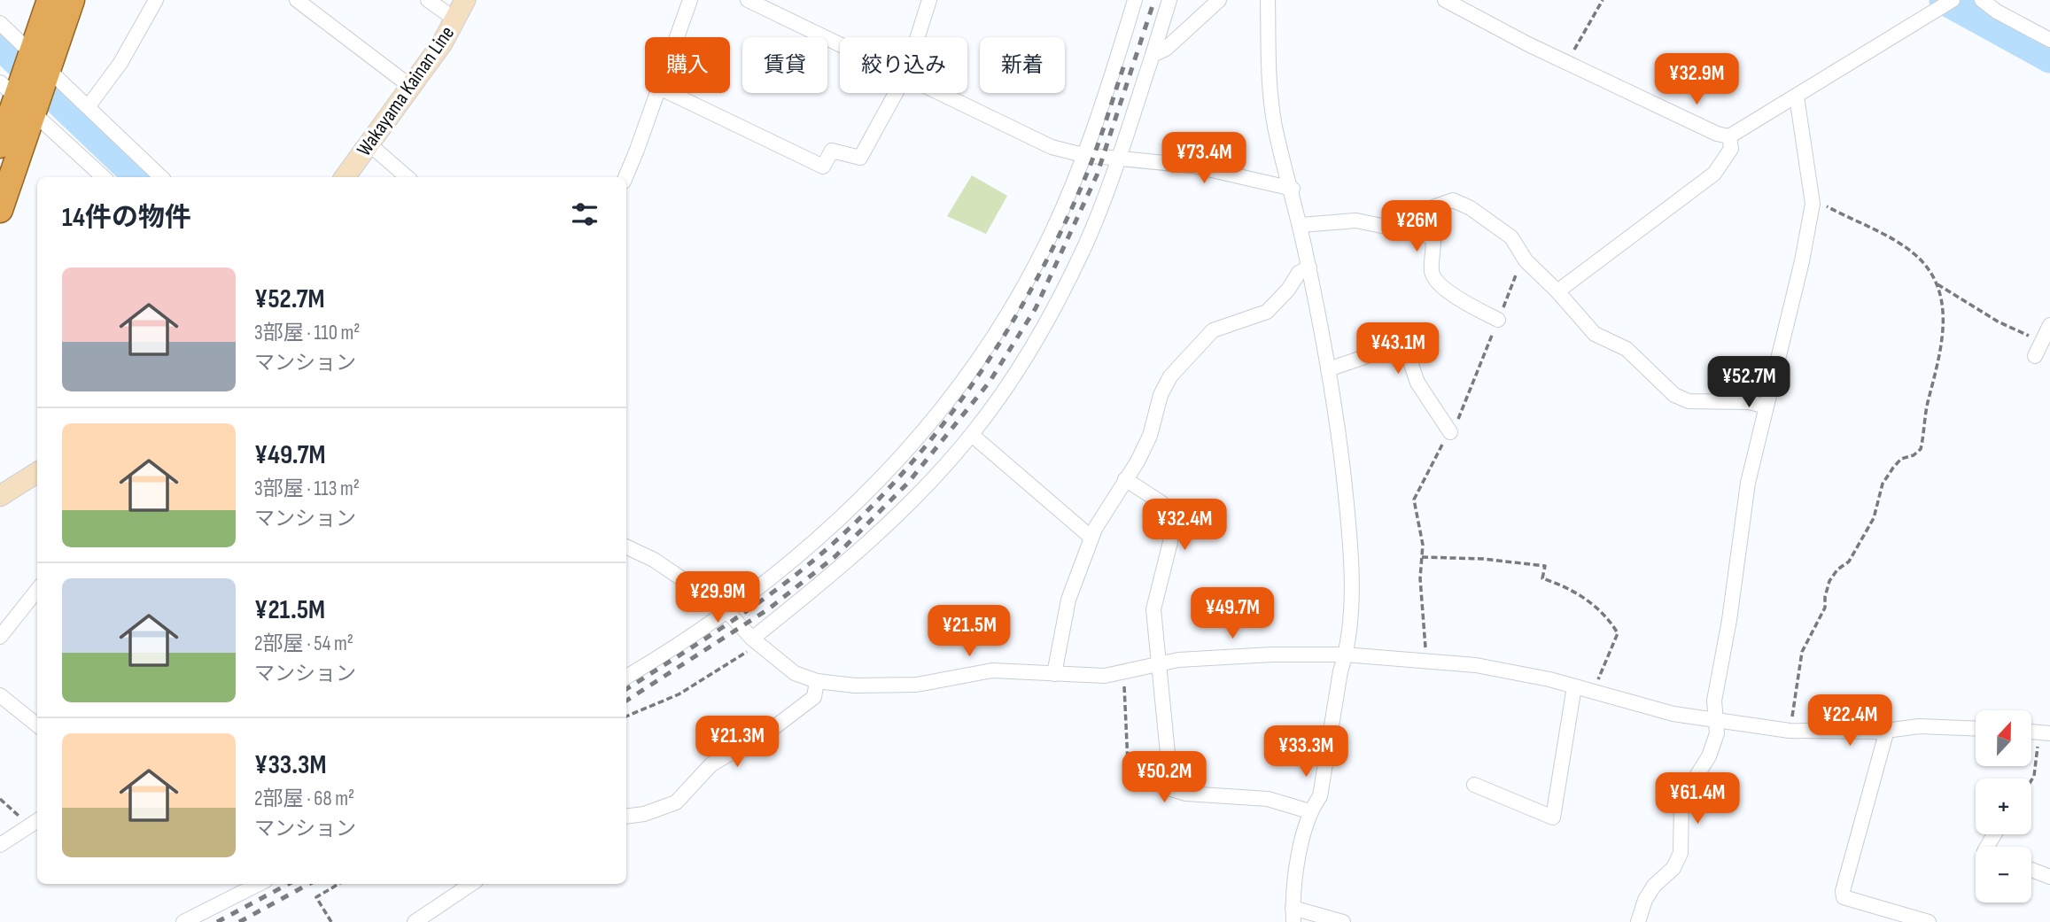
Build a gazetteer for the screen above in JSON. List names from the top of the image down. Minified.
{"streets":{"main road":["Wakayama Kainan Line"]},"north":"top","page":{"chip":["購入","賃貸","絞り込み","新着"],"price":["¥32.9M","¥73.4M","¥26M","¥43.1M","¥52.7M","¥32.4M","¥29.9M","¥49.7M","¥21.5M","¥22.4M","¥21.3M","¥33.3M","¥50.2M","¥61.4M"],"heading":"14件の物件","list":[{"name":"¥52.7M","note":"3部屋 · 110 m² · マンション"},{"name":"¥49.7M","note":"3部屋 · 113 m² · マンション"},{"name":"¥21.5M","note":"2部屋 · 54 m² · マンション"},{"name":"¥33.3M","note":"2部屋 · 68 m² · マンション"}],"map_buttons":["+","−"]}}
